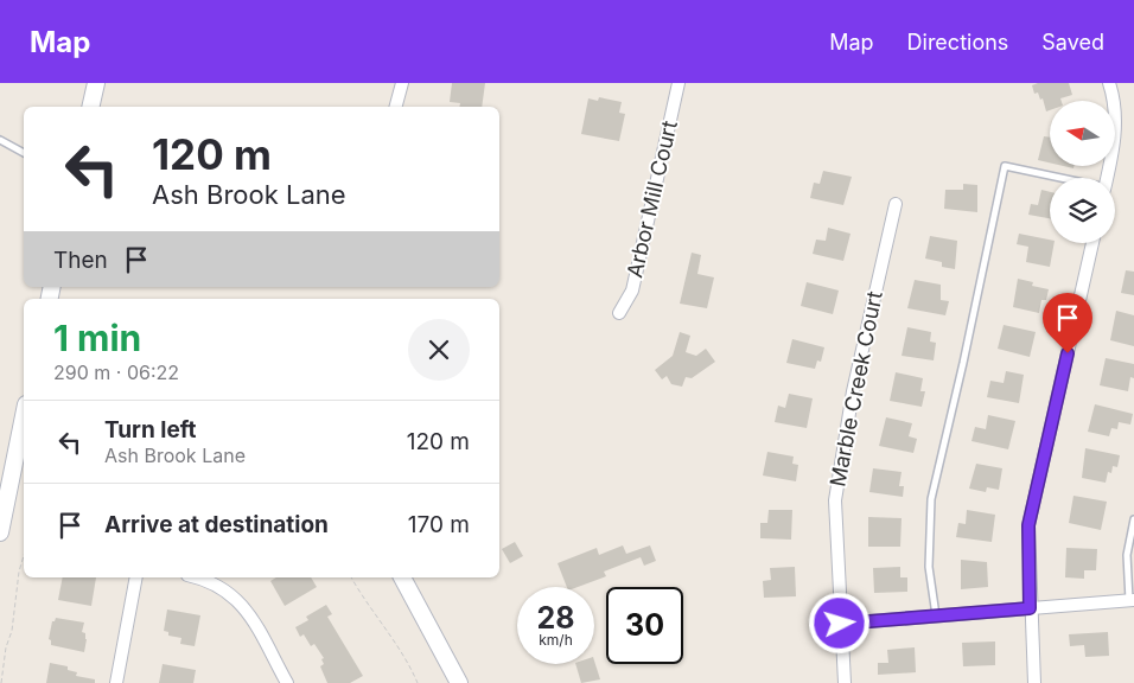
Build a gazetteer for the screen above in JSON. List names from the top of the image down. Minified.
{"streets":{"street":["Arbor Mill Court","Marble Creek Court"]},"north":"left","page":{"header":"Map","nav":["Map","Directions","Saved"],"turn":["120 m","Ash Brook Lane"],"then":"Then","heading":["1 min","290 m · 06:22"],"list":[{"name":"Turn left","note":"Ash Brook Lane","value":"120 m"},{"name":"Arrive at destination","value":"170 m"}],"speed":"28 km/h","limit":"30"}}
